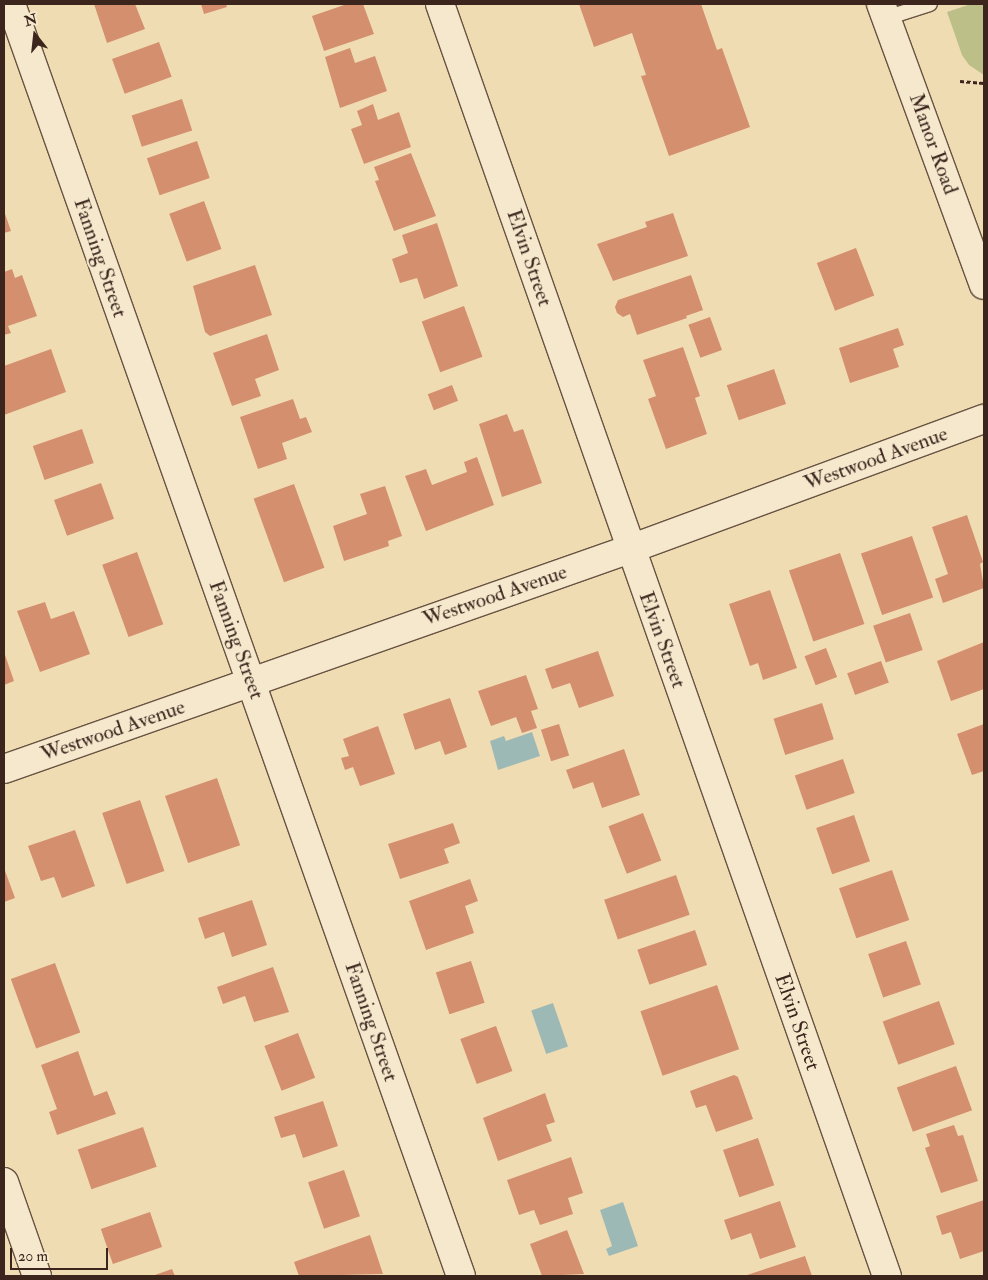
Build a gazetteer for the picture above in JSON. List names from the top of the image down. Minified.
{"streets":{"street":["Manor Road","Fanning Street","Elvin Street","Westwood Avenue"]},"crossings":[["Fanning Street","Westwood Avenue"],["Elvin Street","Westwood Avenue"]],"scale_bar":"20 m","north":"top"}
